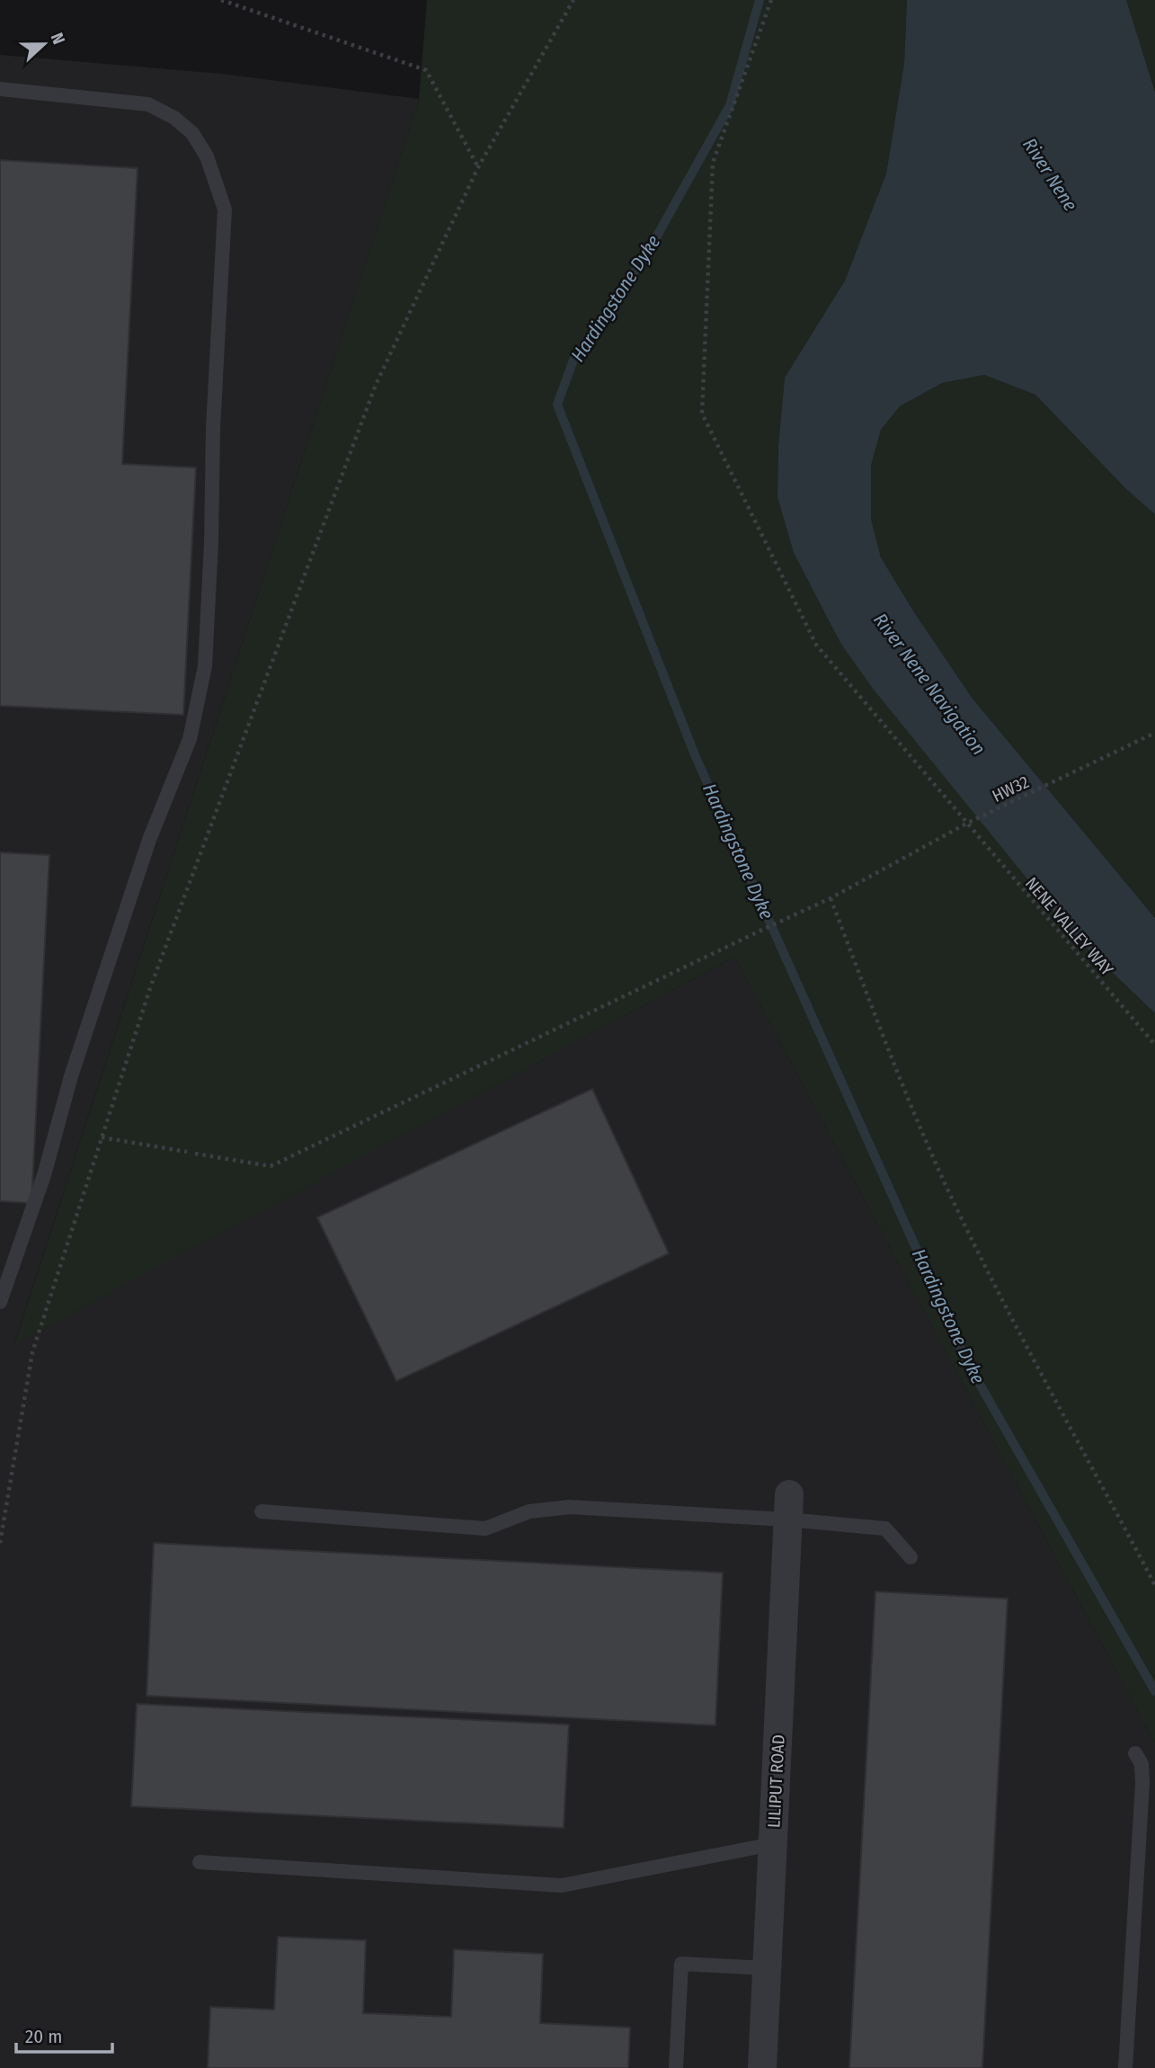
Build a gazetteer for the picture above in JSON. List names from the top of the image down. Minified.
{"streets":{"street":["LILIPUT ROAD"],"path":["HW32","NENE VALLEY WAY"]},"crossings":[["HW32","NENE VALLEY WAY"]],"water":["River Nene","Hardingstone Dyke","River Nene Navigation"],"scale_bar":"20 m","north":"right"}
